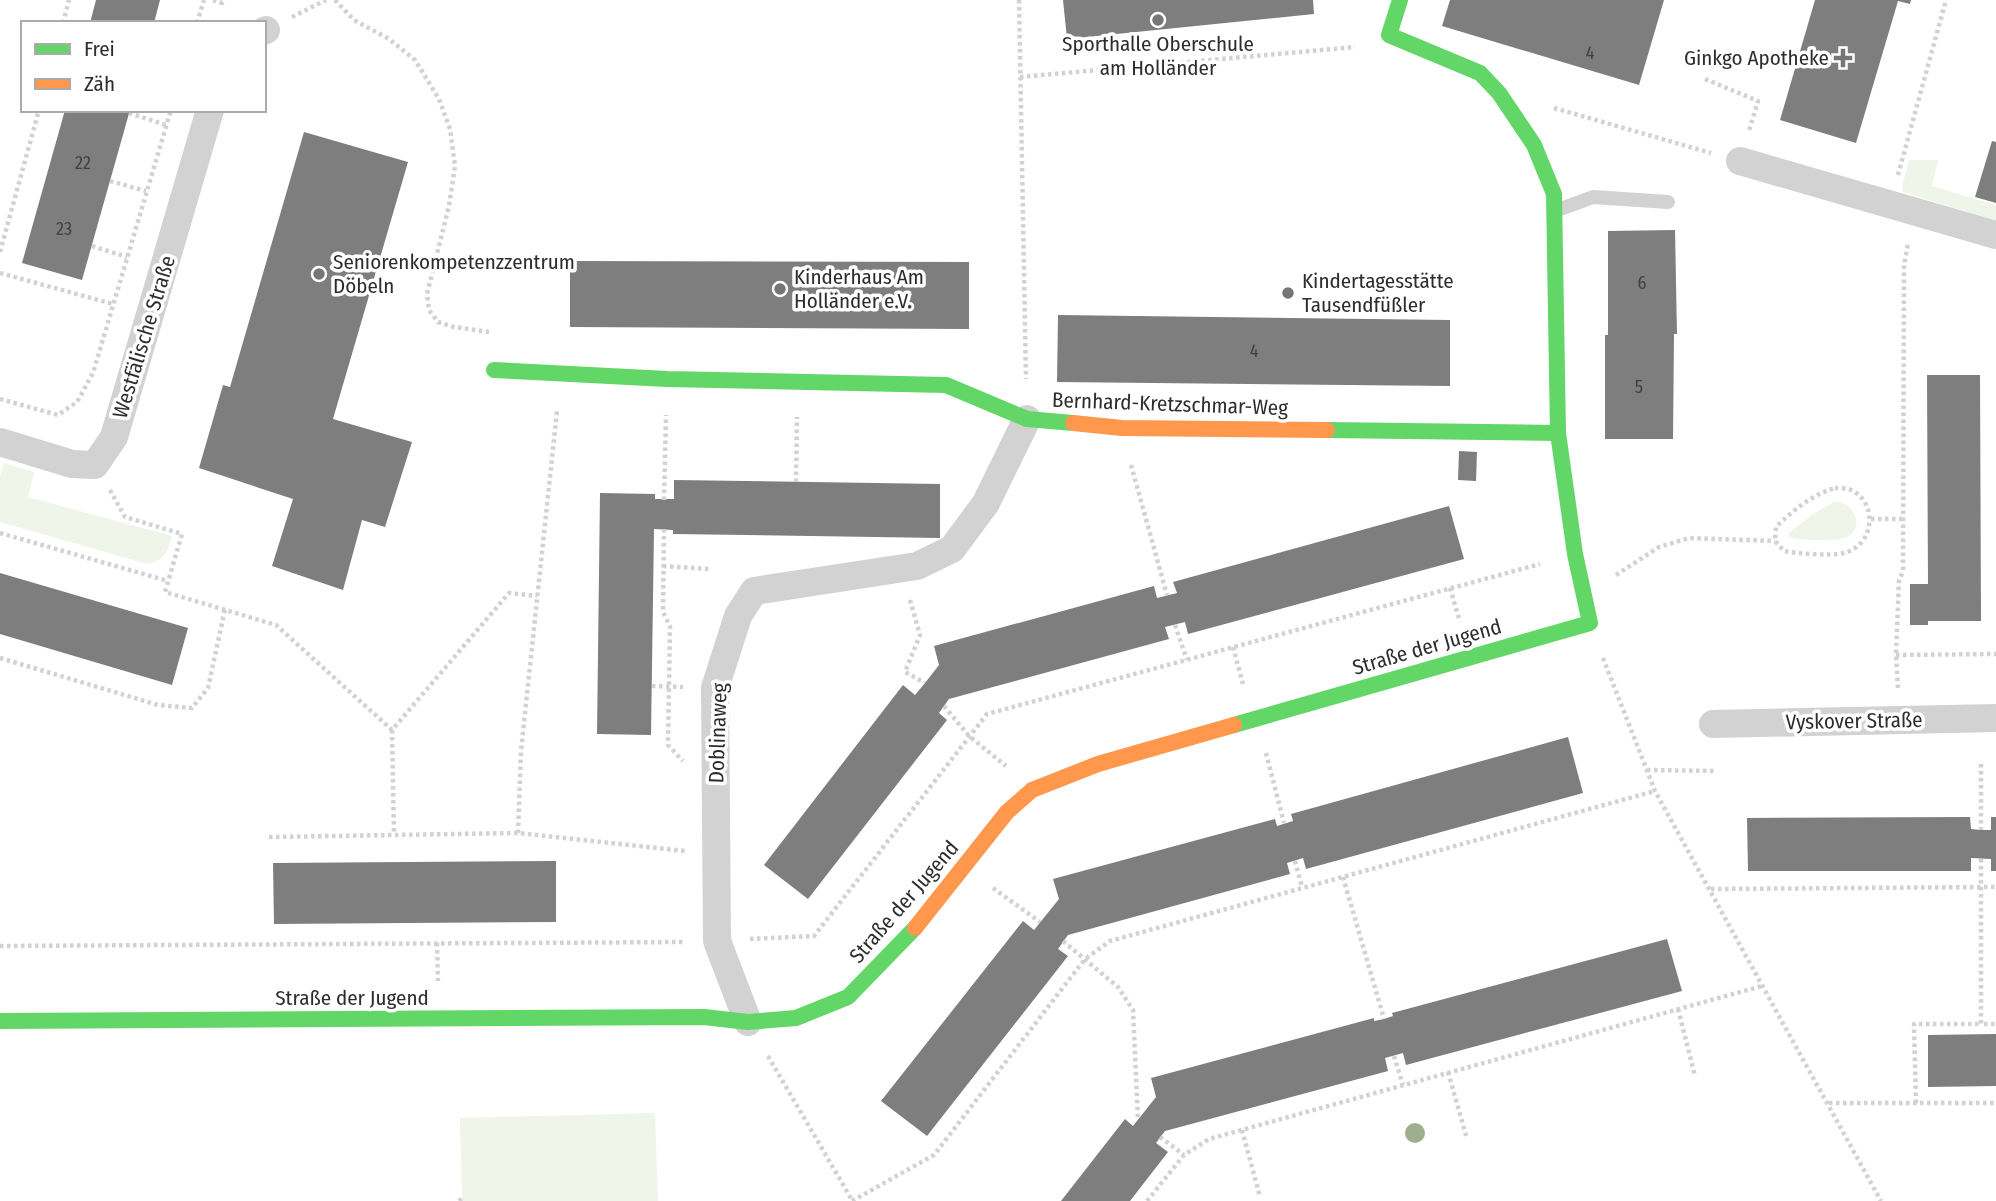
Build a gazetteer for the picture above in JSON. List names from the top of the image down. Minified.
{"streets":{"street":["Westfälische Straße","Bernhard-Kretzschmar-Weg","Straße der Jugend","Vyskover Straße","Doblinaweg"]},"crossings":[["Bernhard-Kretzschmar-Weg","Doblinaweg"],["Straße der Jugend","Doblinaweg"]],"places":{"other":["Sporthalle Oberschule am Holländer","Seniorenkompetenzzentrum Döbeln","Kinderhaus Am Holländer e.V.","Kindertagesstätte Tausendfüßler"],"health":["Ginkgo Apotheke"]},"house_numbers":["4","22","23","6","4","5"],"legend":["Frei","Zäh"]}
